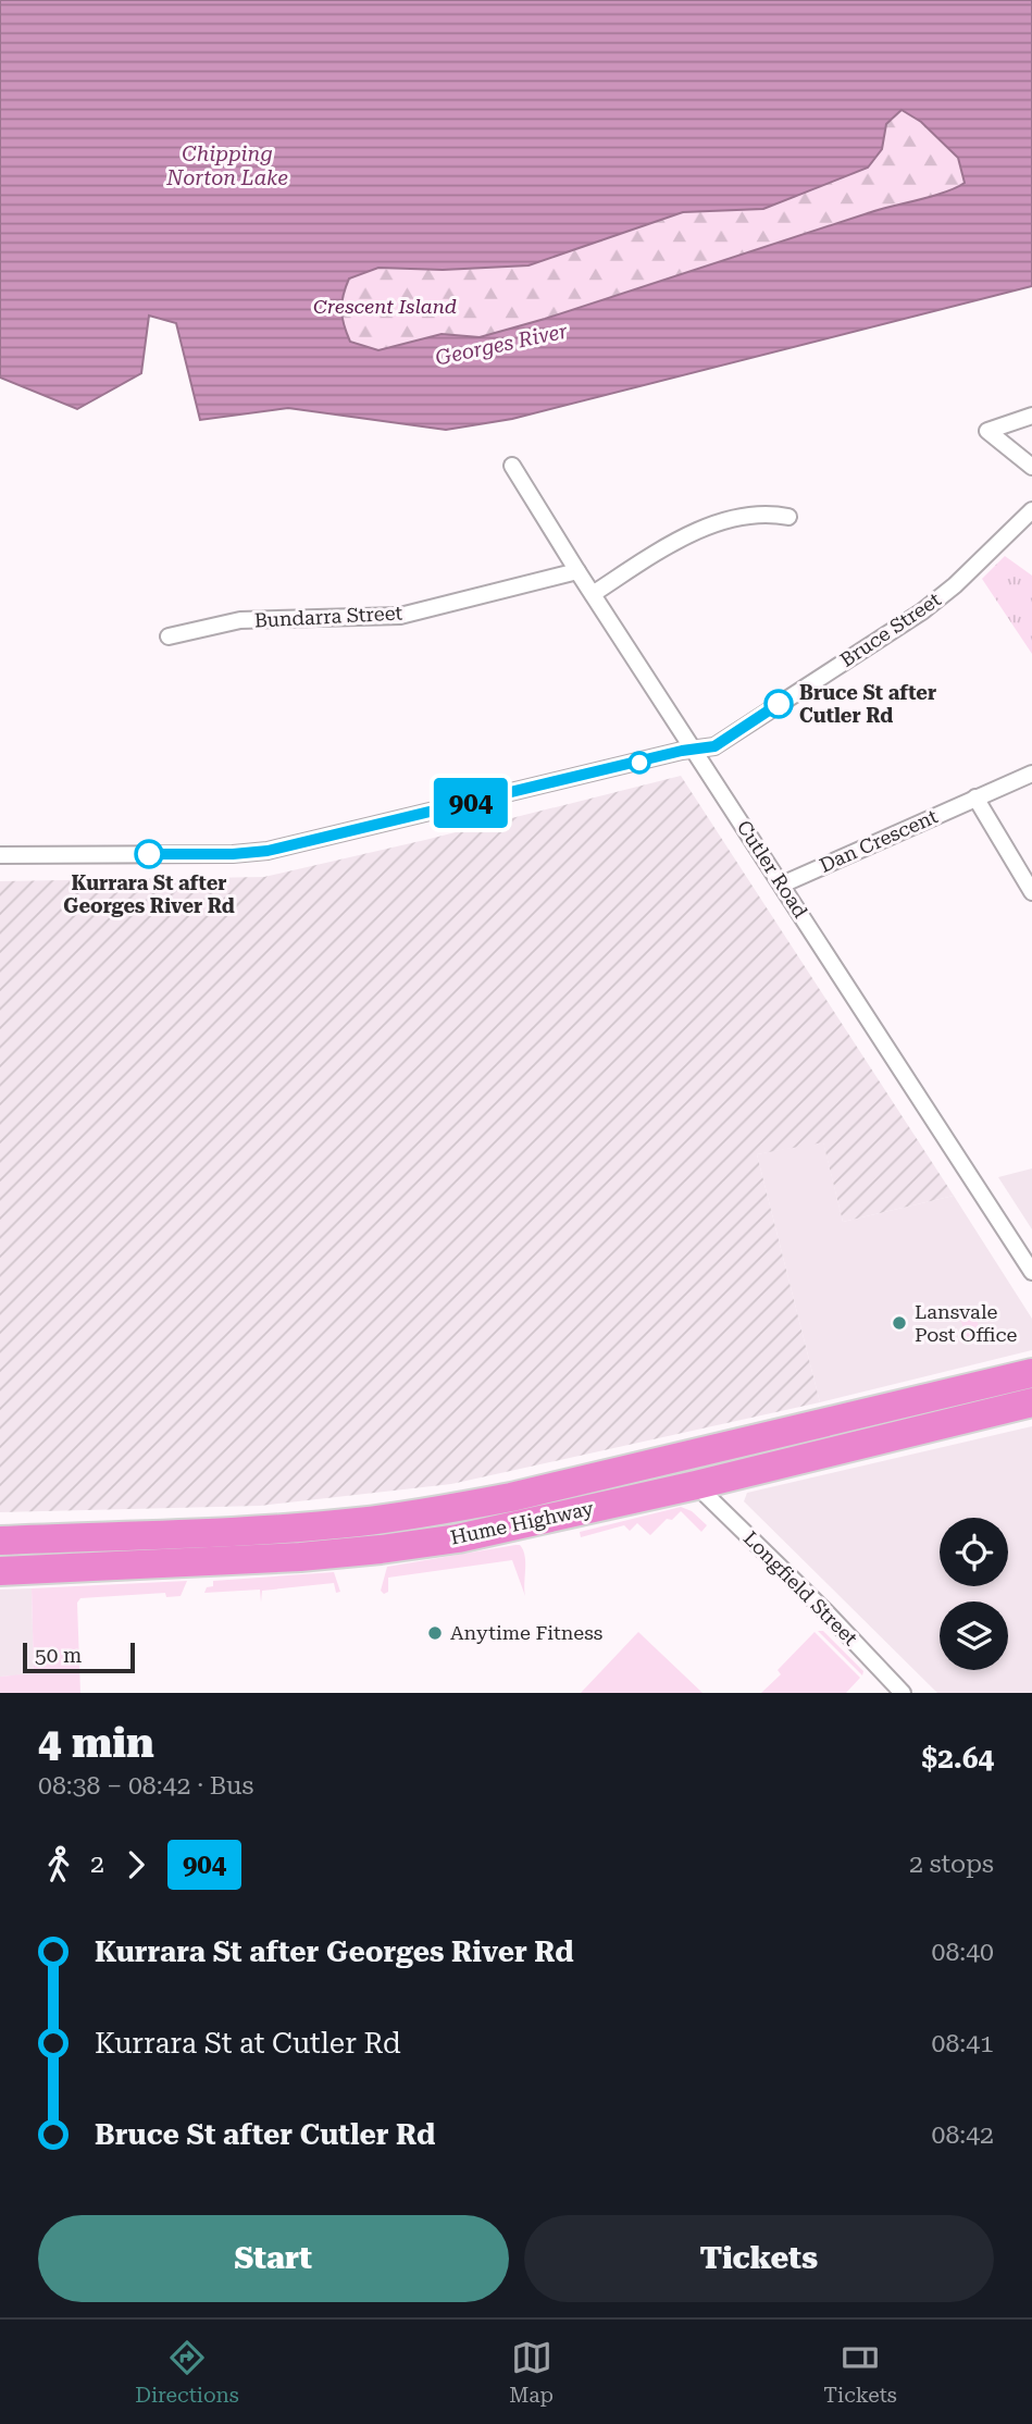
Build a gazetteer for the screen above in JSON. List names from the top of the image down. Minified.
{"streets":{"highway":["Hume Highway"],"street":["Bundarra Street","Bruce Street","Dan Crescent","Cutler Road","Longfield Street"]},"crossings":[["Bundarra Street","Cutler Road"],["Bruce Street","Cutler Road"],["Dan Crescent","Cutler Road"],["Hume Highway","Longfield Street"]],"water":["Chipping Norton Lake","Georges River"],"parks":["Crescent Island"],"places":["Bruce St after Cutler Rd","Kurrara St after Georges River Rd","Lansvale Post Office","Anytime Fitness"],"lines":["bus line 904"],"scale_bar":"50 m","page":{"on_map":"904","scale":"50 m","heading":["4 min","08:38 – 08:42 · Bus","$2.64"],"legs":["2","904","2 stops"],"list":[{"name":"Kurrara St after Georges River Rd","value":"08:40"},{"name":"Kurrara St at Cutler Rd","value":"08:41"},{"name":"Bruce St after Cutler Rd","value":"08:42"}],"buttons":["Start","Tickets"],"tabs":["Directions","Map","Tickets"]}}
